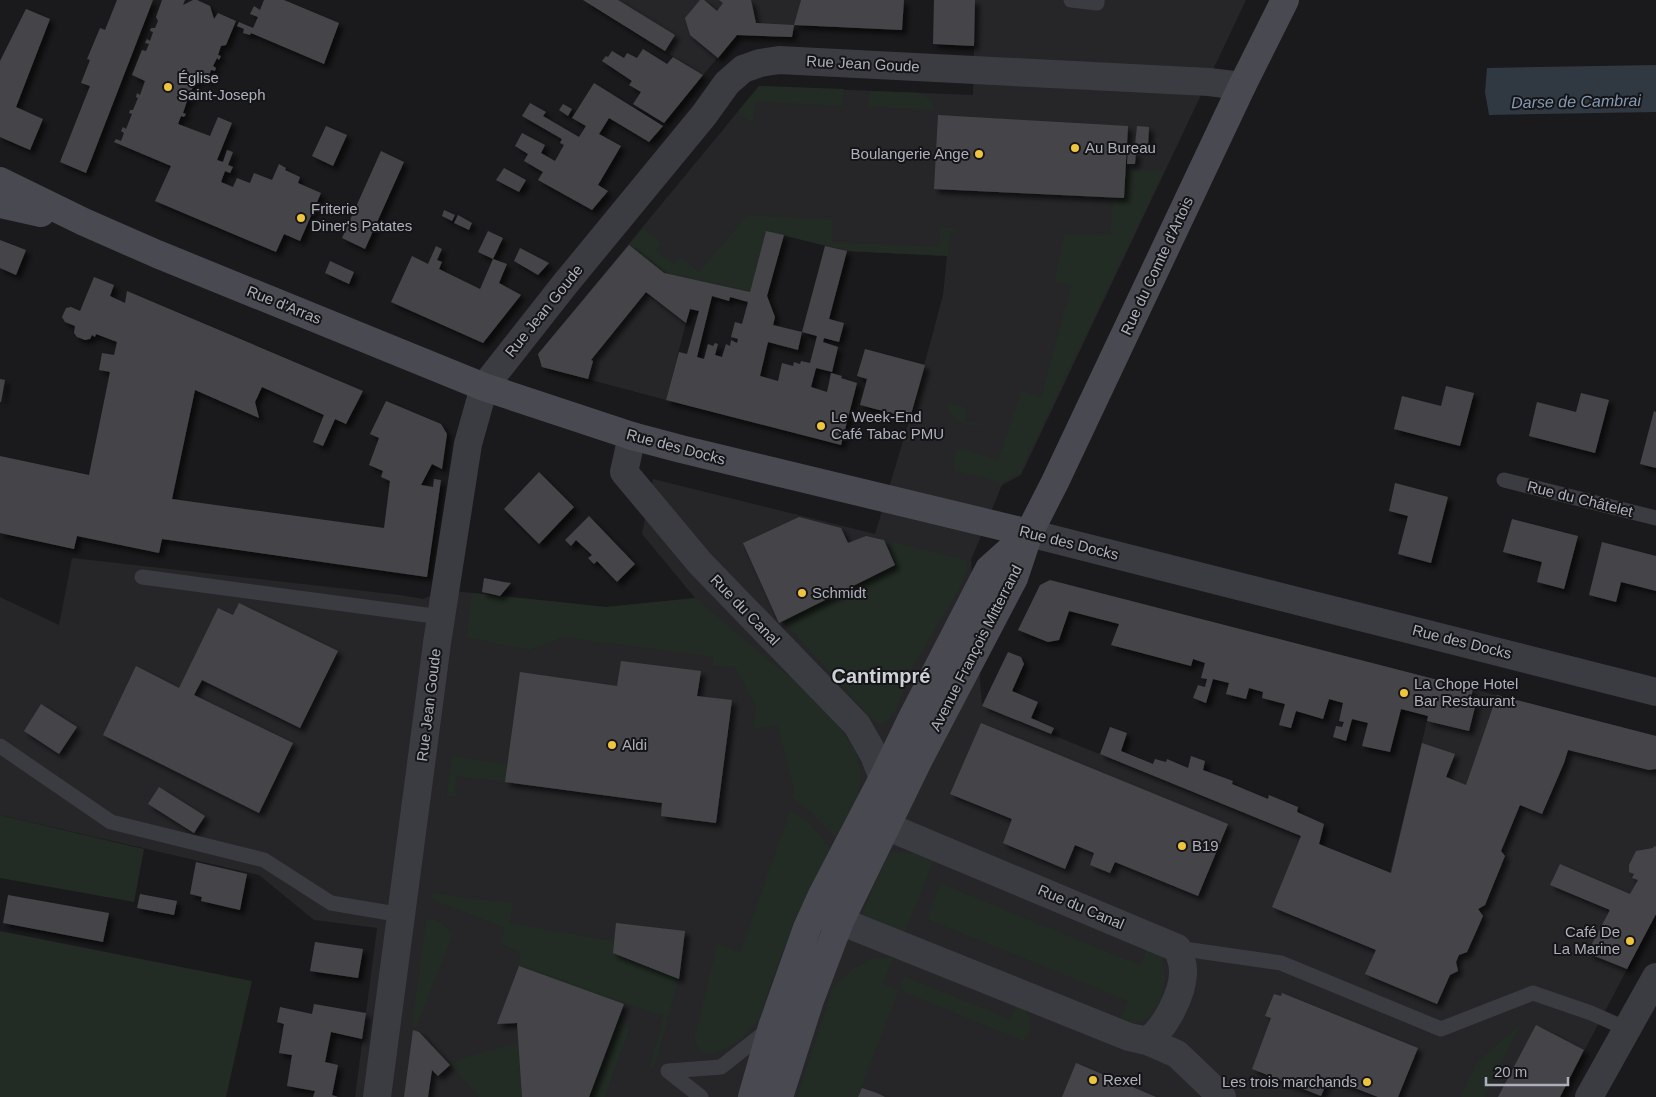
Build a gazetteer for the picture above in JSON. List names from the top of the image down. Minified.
{"streets":{"main road":["Rue du Comte d'Artois","Rue d'Arras","Rue des Docks","Avenue François Mitterrand"],"street":["Rue Jean Goude","Rue du Canal"],"lane":["Rue du Châtelet"]},"crossings":[["Rue Jean Goude","Rue du Comte d'Artois"],["Rue Jean Goude","Rue d'Arras"],["Rue Jean Goude","Rue des Docks"],["Rue du Comte d'Artois","Rue des Docks"],["Rue du Comte d'Artois","Avenue François Mitterrand"],["Rue d'Arras","Rue des Docks"],["Rue des Docks","Rue du Canal"],["Rue des Docks","Avenue François Mitterrand"],["Rue du Canal","Avenue François Mitterrand"]],"districts":["Cantimpré"],"water":["Darse de Cambrai"],"places":["Église Saint-Joseph","Au Bureau","Boulangerie Ange","Friterie Diner's Patates","Le Week-End Café Tabac PMU","Schmidt","La Chope Hotel Bar Restaurant","Aldi","B19","Café De La Marine","Rexel","Les trois marchands"],"scale_bar":"20 m"}
